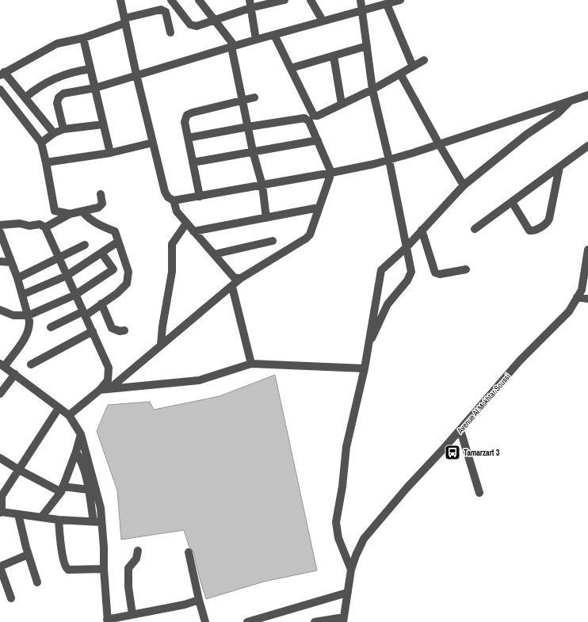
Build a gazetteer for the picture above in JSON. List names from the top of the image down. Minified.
{"streets":{"street":["Avenue Al Mokhtar Soussi"]},"places":{"bus stop":["Tamarzart 3"]}}
